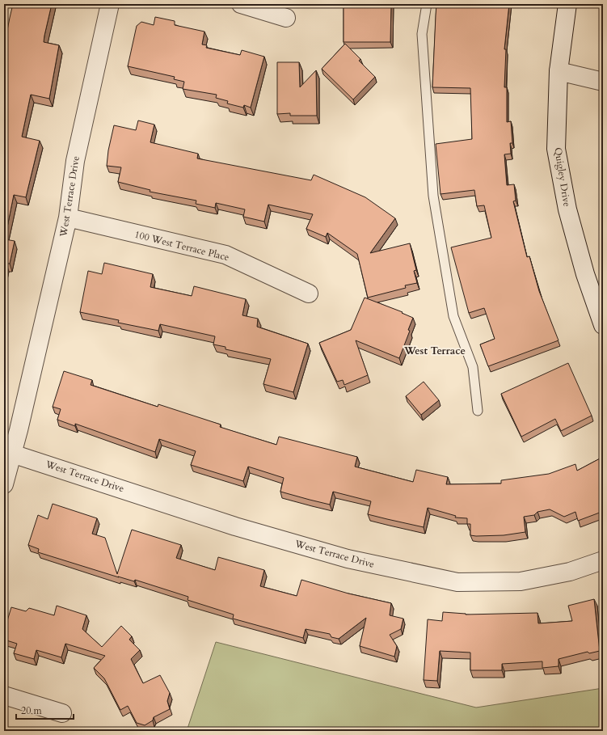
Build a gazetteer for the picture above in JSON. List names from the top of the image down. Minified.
{"streets":{"street":["Quigley Drive","West Terrace Drive","100 West Terrace Place"]},"crossings":[["West Terrace Drive","100 West Terrace Place"]],"districts":["West Terrace"],"scale_bar":"20 m"}
